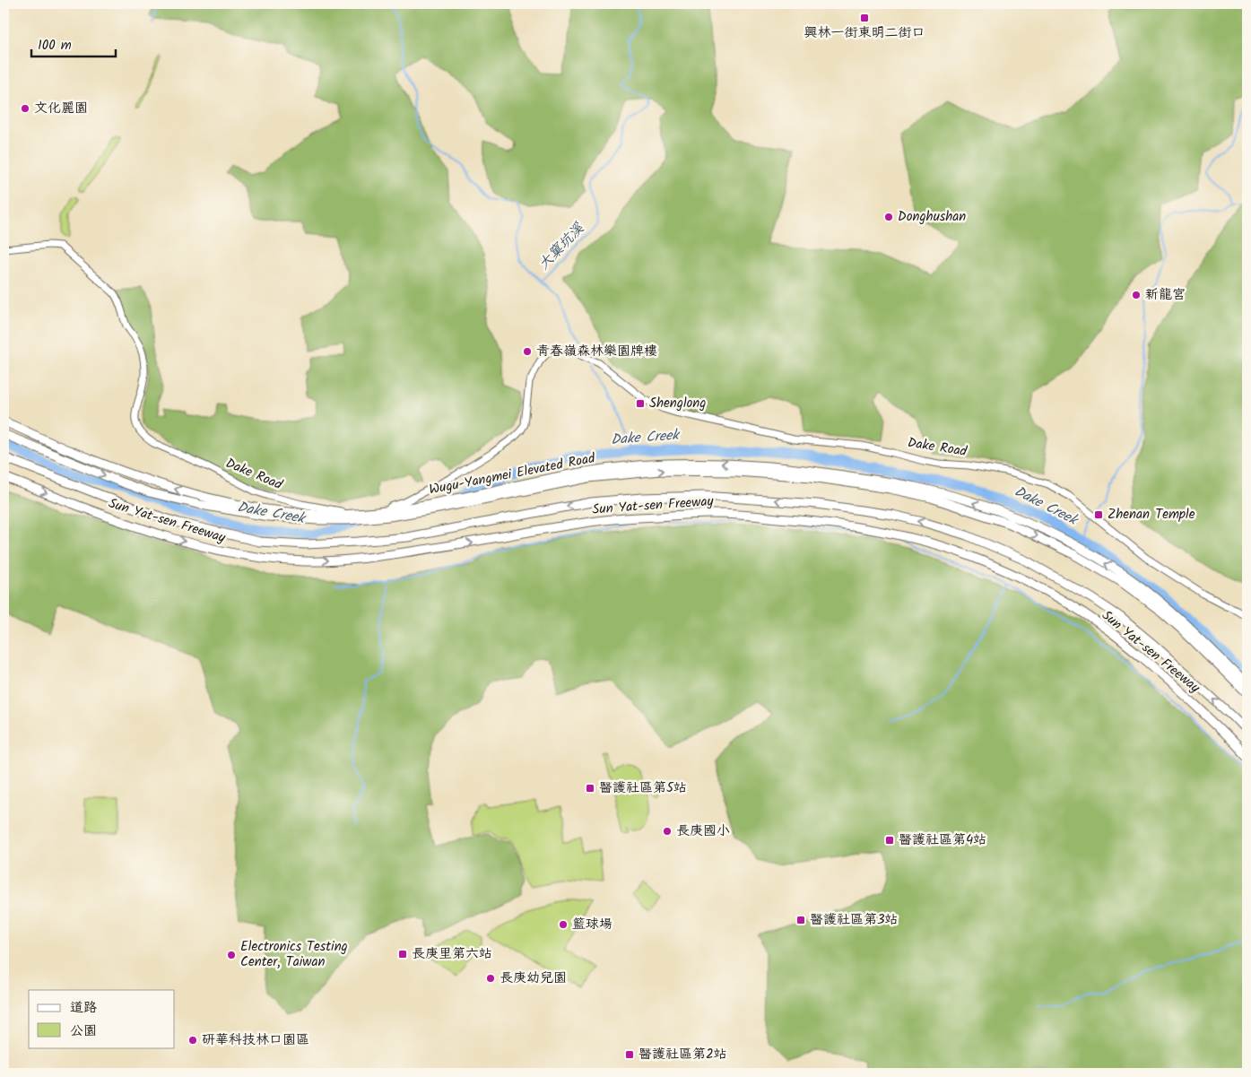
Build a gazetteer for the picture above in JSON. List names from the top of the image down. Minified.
{"streets":{"highway":["Wugu-Yangmei Elevated Road","Sun Yat-sen Freeway"],"street":["Dake Road"]},"water":["大窠坑溪","Dake Creek"],"places":{"transit":["興林一街東明二街口","Shenglong","Zhenan Temple","醫護社區第5站","醫護社區第4站","醫護社區第3站","長庚里第六站","醫護社區第2站"],"other":["文化麗園","Donghushan","新龍宮","青春嶺森林樂園牌樓","長庚國小","籃球場","Electronics Testing Center, Taiwan","長庚幼兒園","研華科技林口園區"]},"legend":["道路","公園"],"scale_bar":"100 m"}
